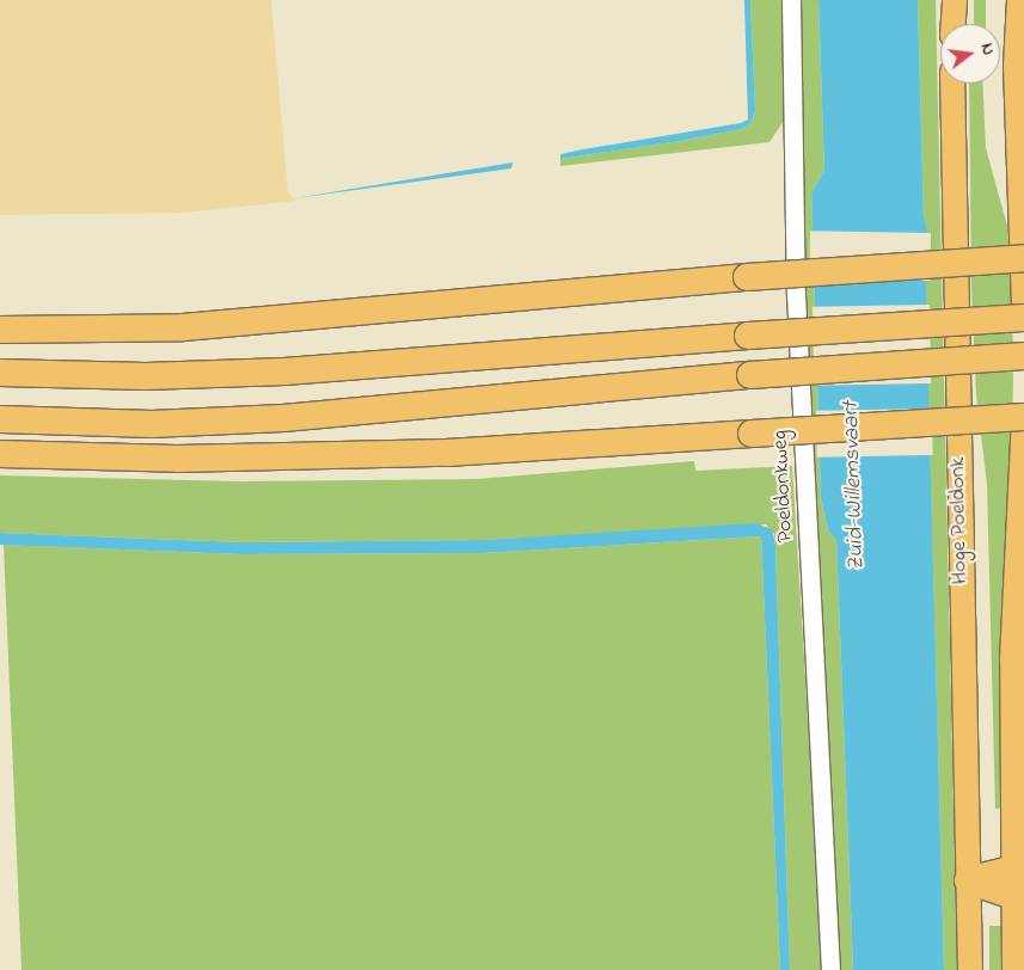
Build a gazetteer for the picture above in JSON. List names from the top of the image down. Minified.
{"streets":{"highway":["Hoge Poeldonk"],"street":["Poeldonkweg"]},"water":["Zuid-Willemsvaart"],"north":"right"}
